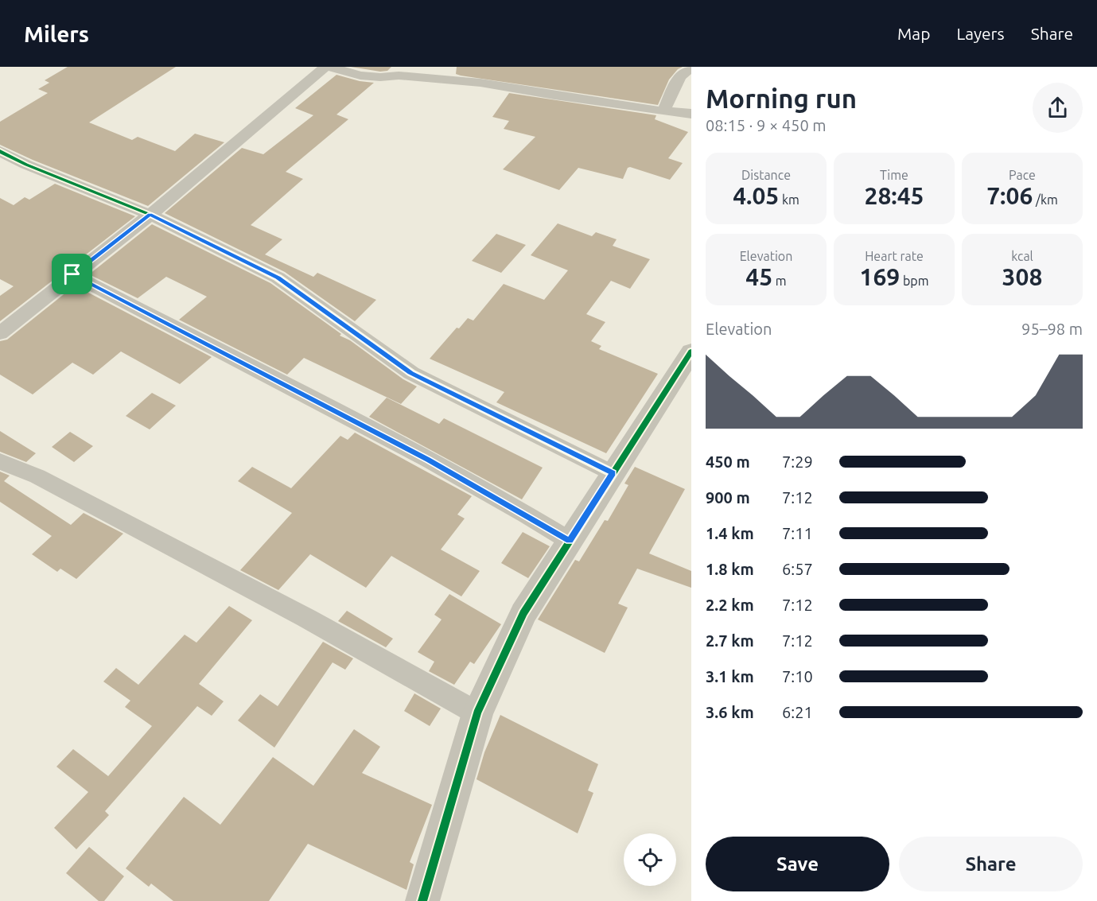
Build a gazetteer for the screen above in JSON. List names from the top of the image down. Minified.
{"page":{"header":"Milers","nav":["Map","Layers","Share"],"heading":["Morning run","08:15 · 9 × 450 m"],"stats":[["Distance","4.05 km"],["Time","28:45"],["Pace","7:06 /km"],["Elevation","45 m"],["Heart rate","169 bpm"],["kcal","308"]],"chart":["Elevation","95–98 m"],"list":[{"name":"450 m","note":"7:29"},{"name":"900 m","note":"7:12"},{"name":"1.4 km","note":"7:11"},{"name":"1.8 km","note":"6:57"},{"name":"2.2 km","note":"7:12"},{"name":"2.7 km","note":"7:12"},{"name":"3.1 km","note":"7:10"},{"name":"3.6 km","note":"6:21"}],"buttons":["Save","Share"]}}
